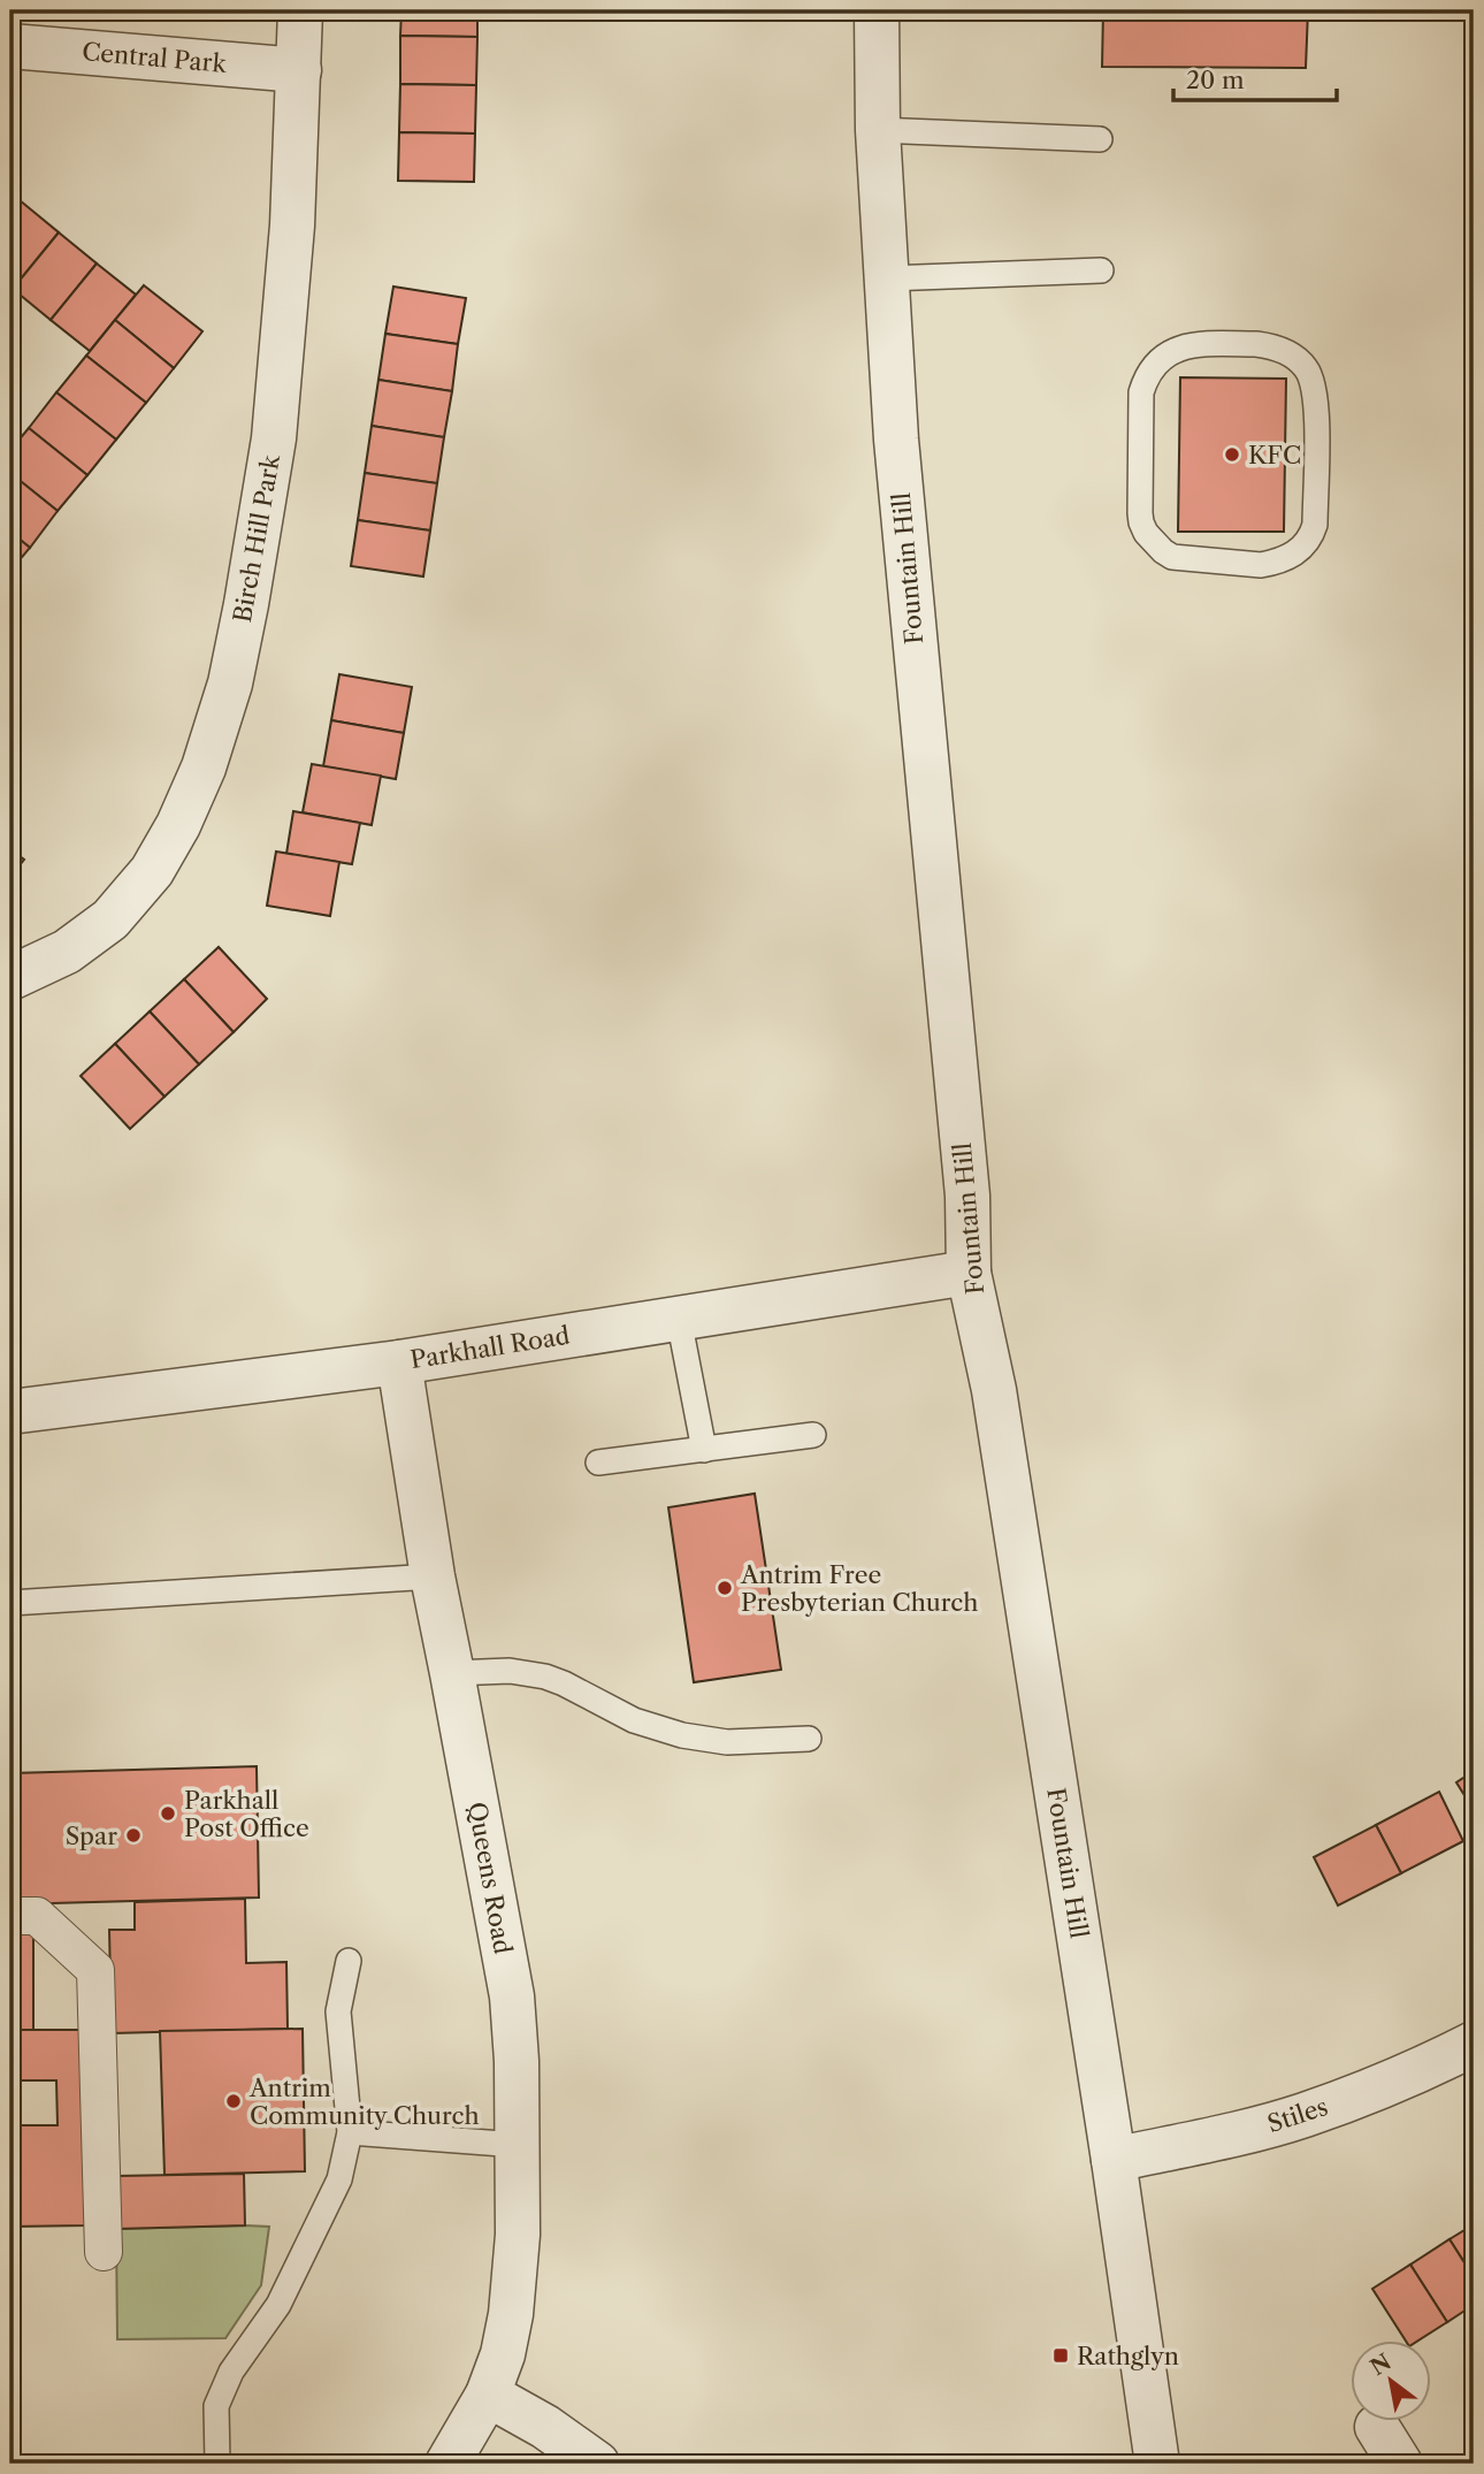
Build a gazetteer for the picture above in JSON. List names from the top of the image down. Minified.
{"streets":{"street":["Central Park","Birch Hill Park","Fountain Hill","Parkhall Road","Queens Road","Stiles"]},"crossings":[["Central Park","Birch Hill Park"],["Fountain Hill","Parkhall Road"],["Fountain Hill","Stiles"],["Parkhall Road","Queens Road"]],"places":{"other":["KFC","Antrim Free Presbyterian Church","Parkhall Post Office","Spar","Antrim Community Church"],"transit":["Rathglyn"]},"scale_bar":"20 m","north":"top left"}
